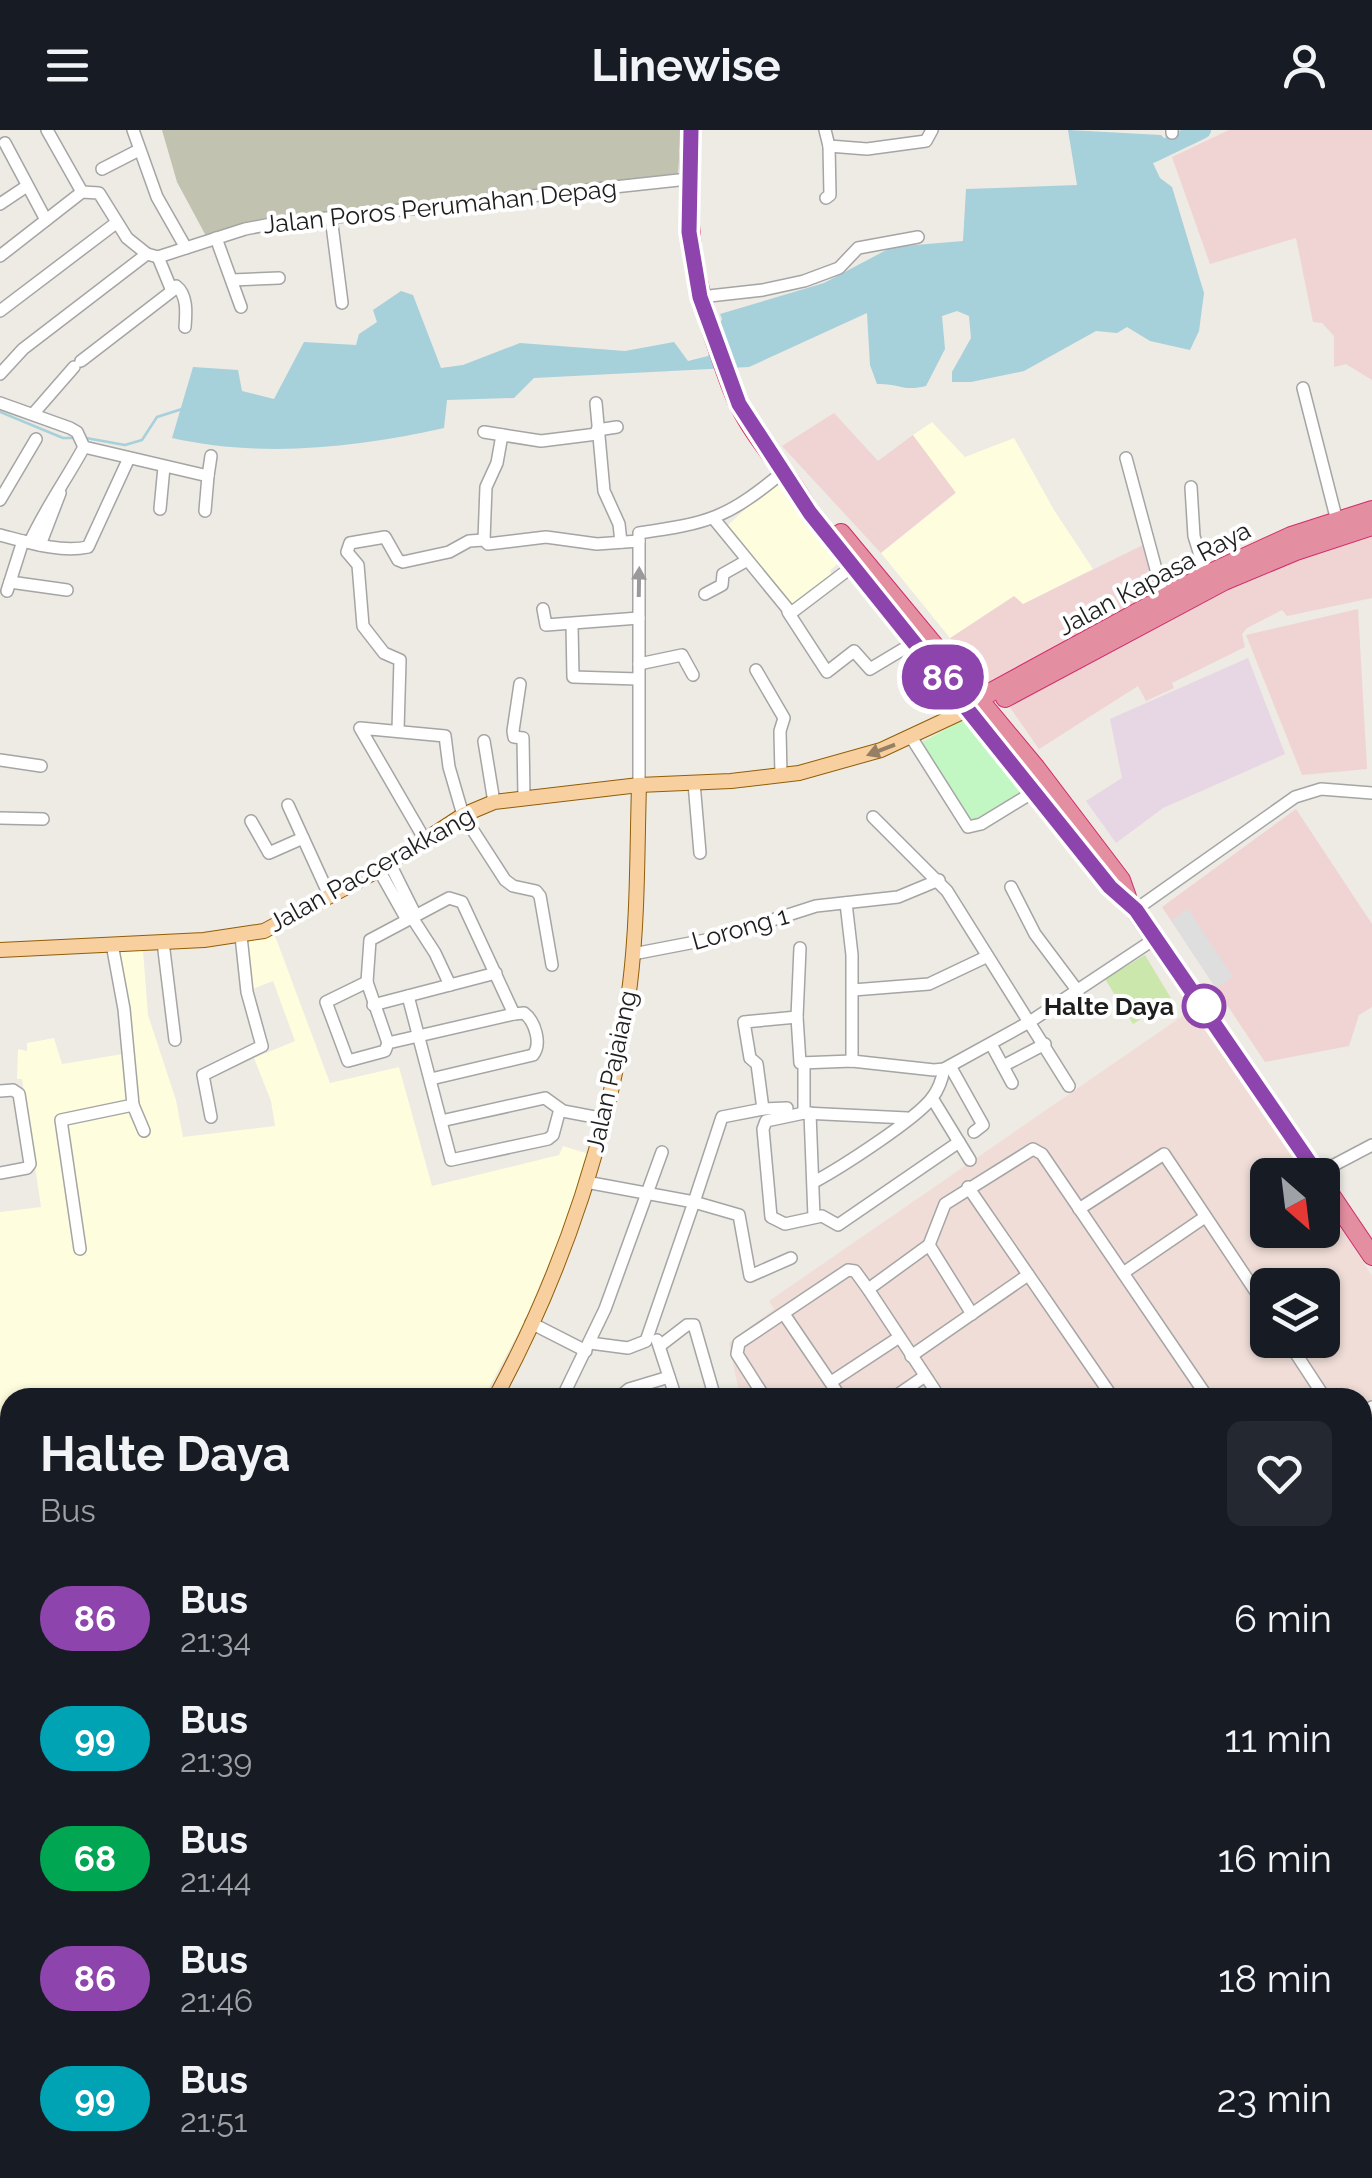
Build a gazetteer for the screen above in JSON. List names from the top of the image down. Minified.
{"streets":{"highway":["Jalan Kapasa Raya"],"main road":["Jalan Paccerakkang","Jalan Pajaiang"],"street":["Jalan Poros Perumahan Depag","Lorong 1"]},"crossings":[["Jalan Kapasa Raya","Jalan Paccerakkang"],["Jalan Paccerakkang","Jalan Pajaiang"],["Lorong 1","Jalan Pajaiang"]],"places":["Halte Daya"],"lines":["bus line 86"],"north":"bottom right","page":{"header":"Linewise","on_map":"86","heading":["Halte Daya","Bus"],"list":[{"mark":"86","name":"Bus","note":"21:34","value":"6 min"},{"mark":"99","name":"Bus","note":"21:39","value":"11 min"},{"mark":"68","name":"Bus","note":"21:44","value":"16 min"},{"mark":"86","name":"Bus","note":"21:46","value":"18 min"},{"mark":"99","name":"Bus","note":"21:51","value":"23 min"}]}}
